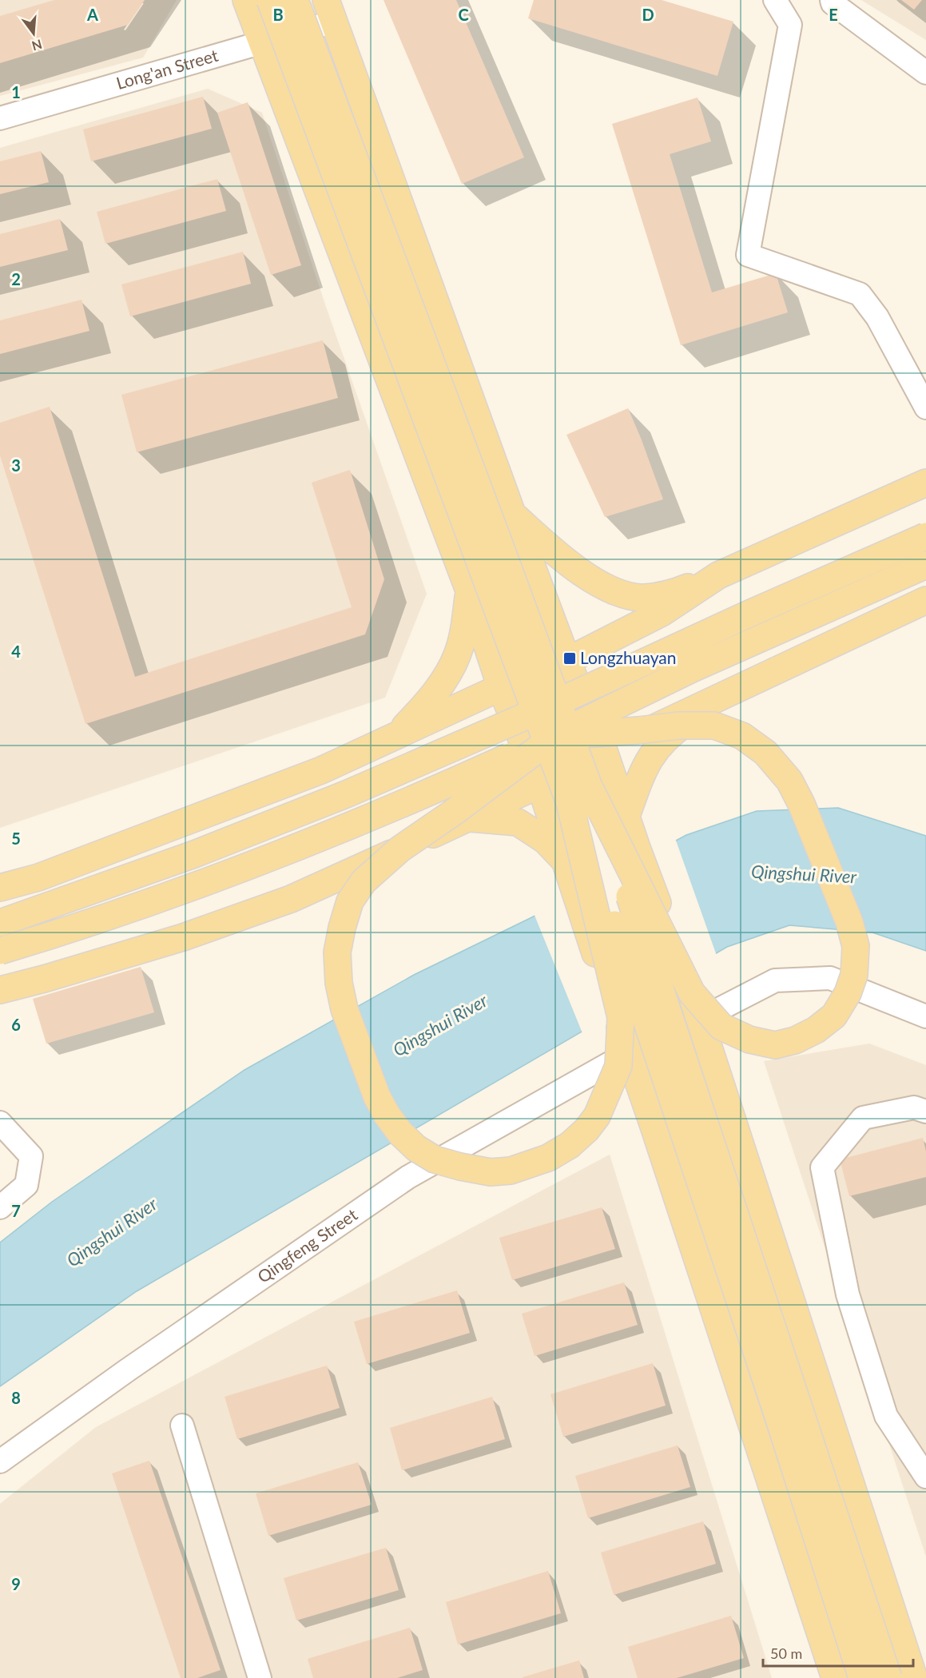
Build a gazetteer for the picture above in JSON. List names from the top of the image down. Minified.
{"streets":{"street":["Long'an Street","Qingfeng Street"]},"water":["Qingshui River"],"places":{"transit":["Longzhuayan"]},"scale_bar":"50 m","north":"bottom","grid":{"columns":["A","B","C","D","E"],"rows":["1","2","3","4","5","6","7","8","9"]}}
